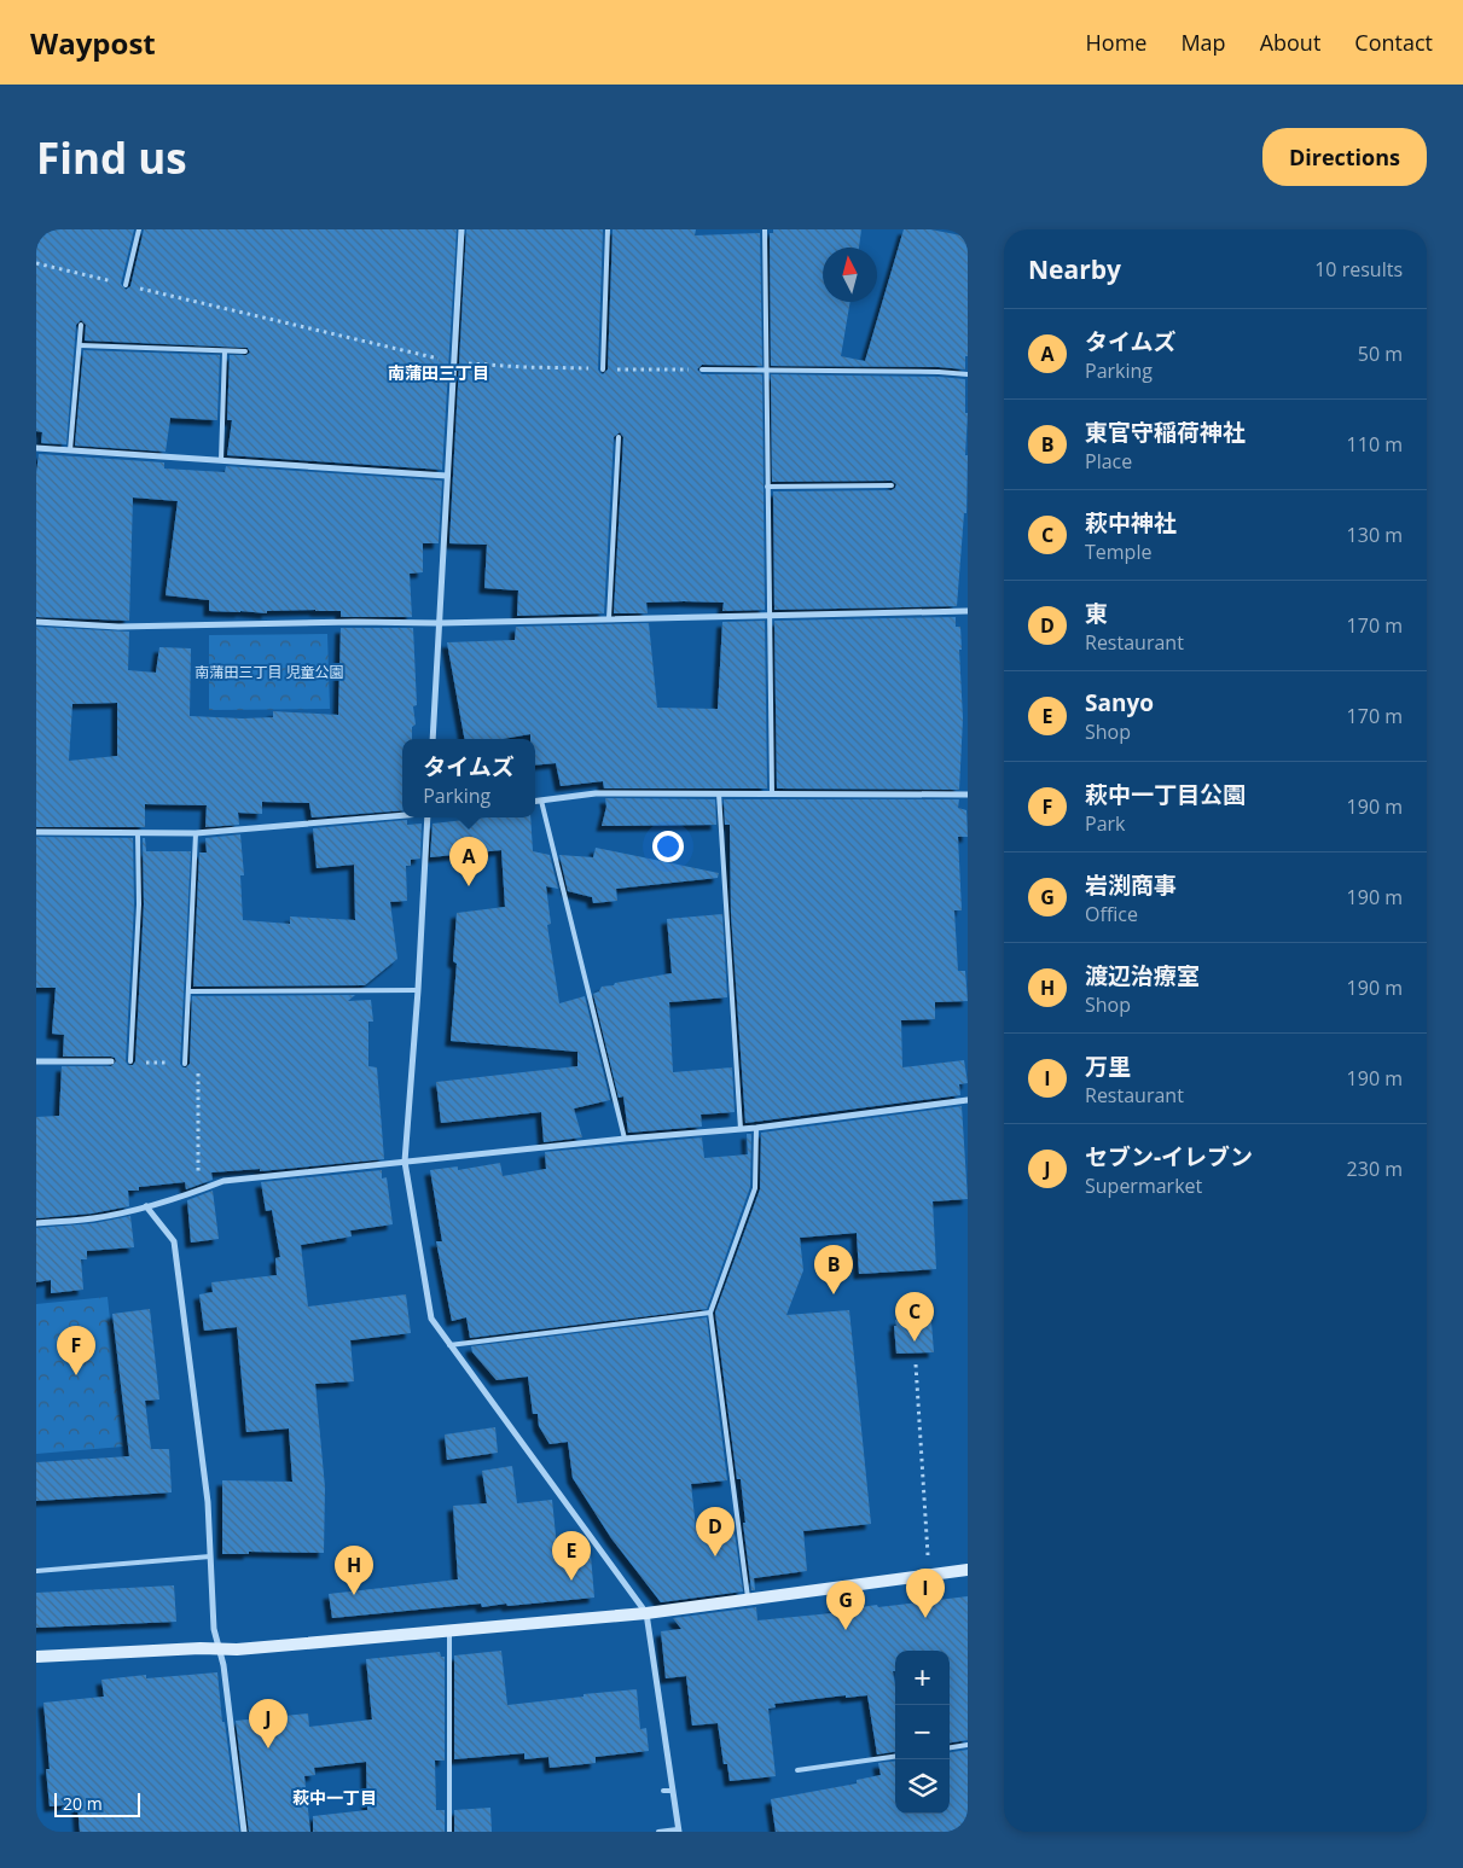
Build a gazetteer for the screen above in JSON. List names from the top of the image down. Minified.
{"districts":["南蒲田三丁目","萩中一丁目"],"parks":["南蒲田三丁目 児童公園"],"scale_bar":"20 m","north":"top","page":{"header":"Waypost","nav":["Home","Map","About","Contact"],"buttons":"Directions","title":"Find us","heading":["Nearby","10 results"],"list":[{"mark":"A","name":"タイムズ","note":"Parking","value":"50 m"},{"mark":"B","name":"東官守稲荷神社","note":"Place","value":"110 m"},{"mark":"C","name":"萩中神社","note":"Temple","value":"130 m"},{"mark":"D","name":"東","note":"Restaurant","value":"170 m"},{"mark":"E","name":"Sanyo","note":"Shop","value":"170 m"},{"mark":"F","name":"萩中一丁目公園","note":"Park","value":"190 m"},{"mark":"G","name":"岩渕商事","note":"Office","value":"190 m"},{"mark":"H","name":"渡辺治療室","note":"Shop","value":"190 m"},{"mark":"I","name":"万里","note":"Restaurant","value":"190 m"},{"mark":"J","name":"セブン-イレブン","note":"Supermarket","value":"230 m"}],"popup":["タイムズ","Parking"],"pins":["A","B","C","F","D","E","H","I","G","J"],"map_buttons":["+","−"],"scale":"20 m"}}
